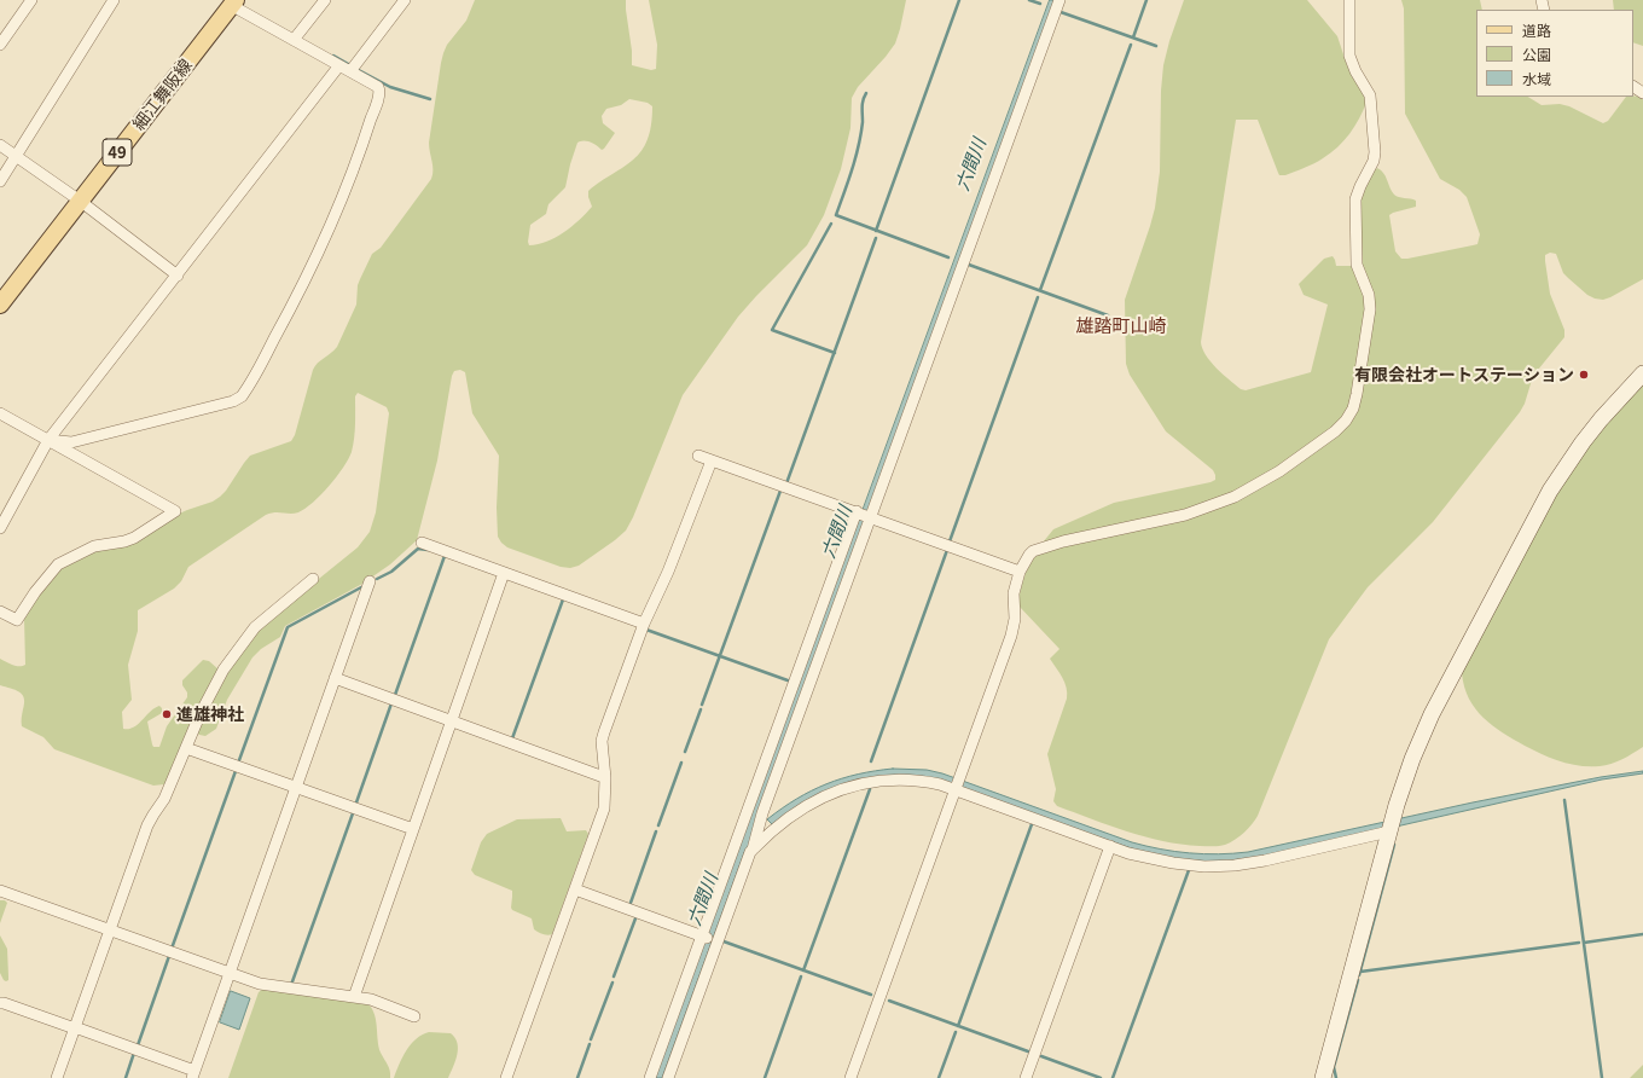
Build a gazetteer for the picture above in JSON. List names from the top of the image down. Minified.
{"streets":{"main road":["細江舞阪線","49"]},"districts":["雄踏町山崎"],"water":["六間川"],"places":["有限会社オートステーション","進雄神社"],"legend":["道路","公園","水域"]}
